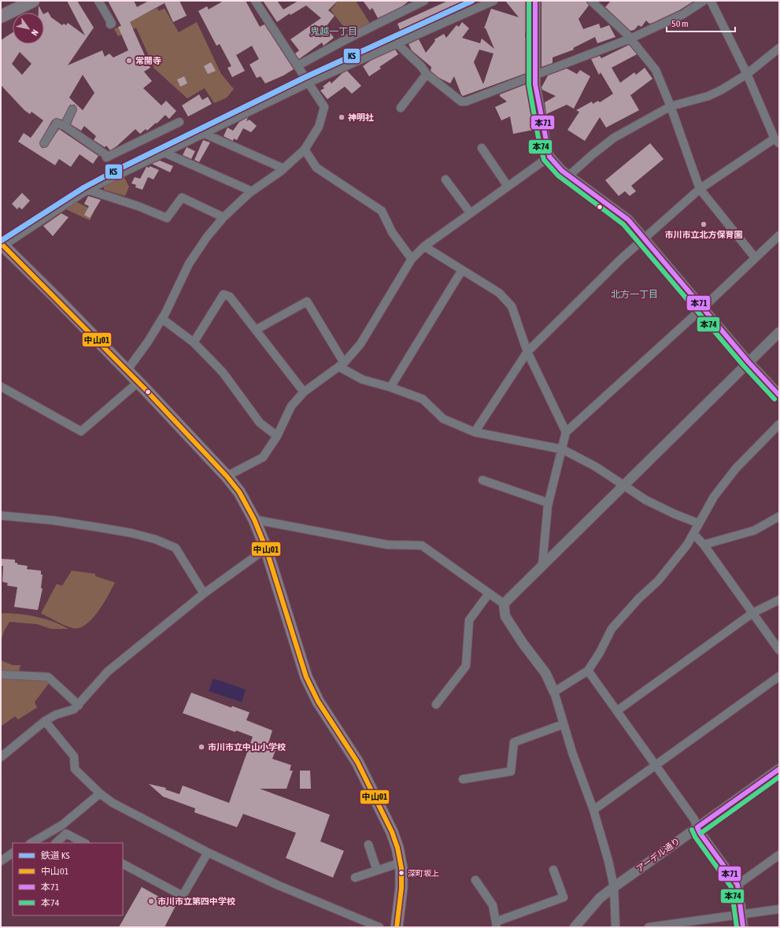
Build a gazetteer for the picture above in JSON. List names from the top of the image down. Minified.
{"streets":{"street":["アーデル通り"]},"districts":["鬼越一丁目","北方一丁目"],"places":["常開寺","神明社","市川市立北方保育園","市川市立中山小学校","深町坂上","市川市立第四中学校"],"lines":["rail line KS","transit line 本71","transit line 本74","transit line 中山01"],"legend":["鉄道 KS","中山01","本71","本74"],"scale_bar":"50 m","north":"bottom right"}
